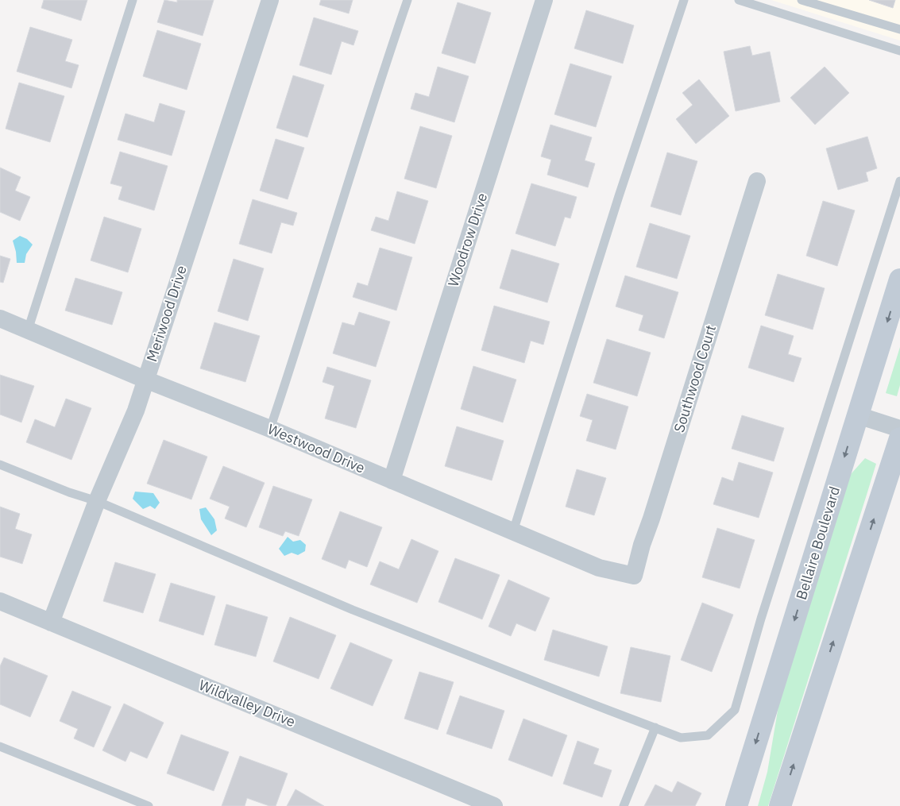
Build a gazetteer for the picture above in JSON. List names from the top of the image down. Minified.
{"streets":{"main road":["Bellaire Boulevard"],"street":["Woodrow Drive","Meriwood Drive","Southwood Court","Westwood Drive","Wildvalley Drive"]},"crossings":[["Woodrow Drive","Westwood Drive"],["Meriwood Drive","Westwood Drive"],["Meriwood Drive","Wildvalley Drive"],["Southwood Court","Westwood Drive"]]}
